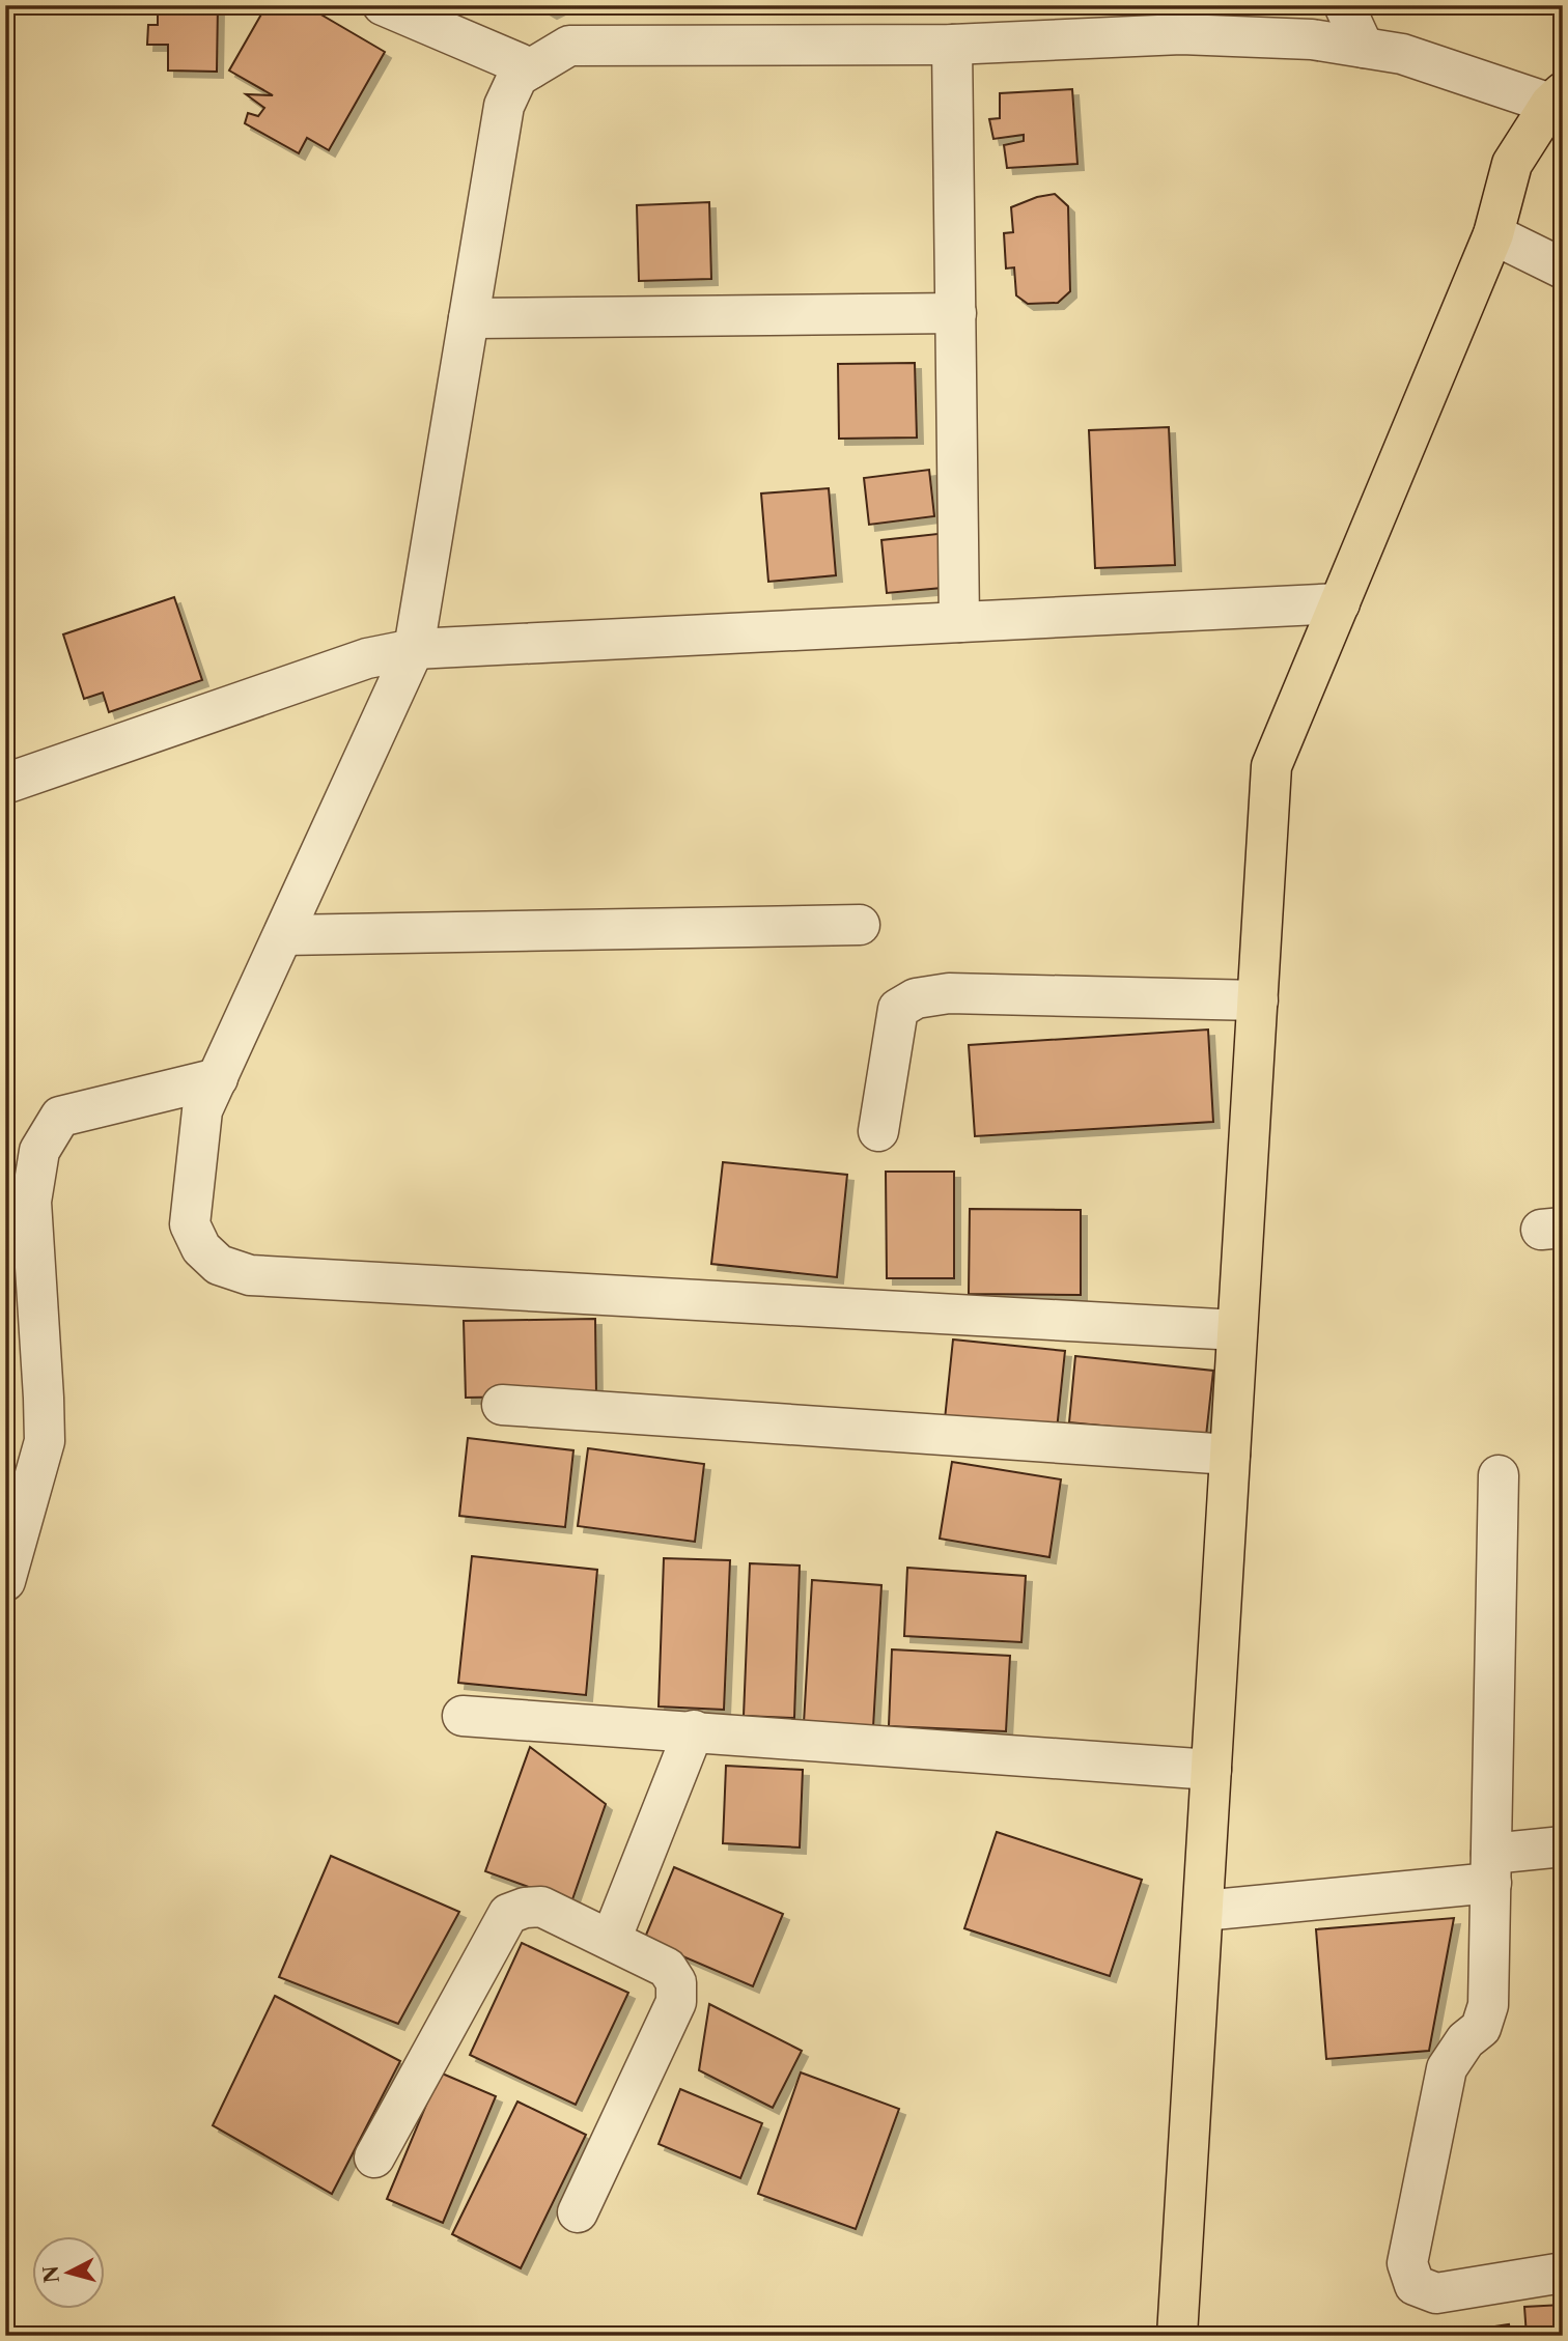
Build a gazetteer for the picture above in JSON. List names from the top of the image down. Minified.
{"north":"left"}
